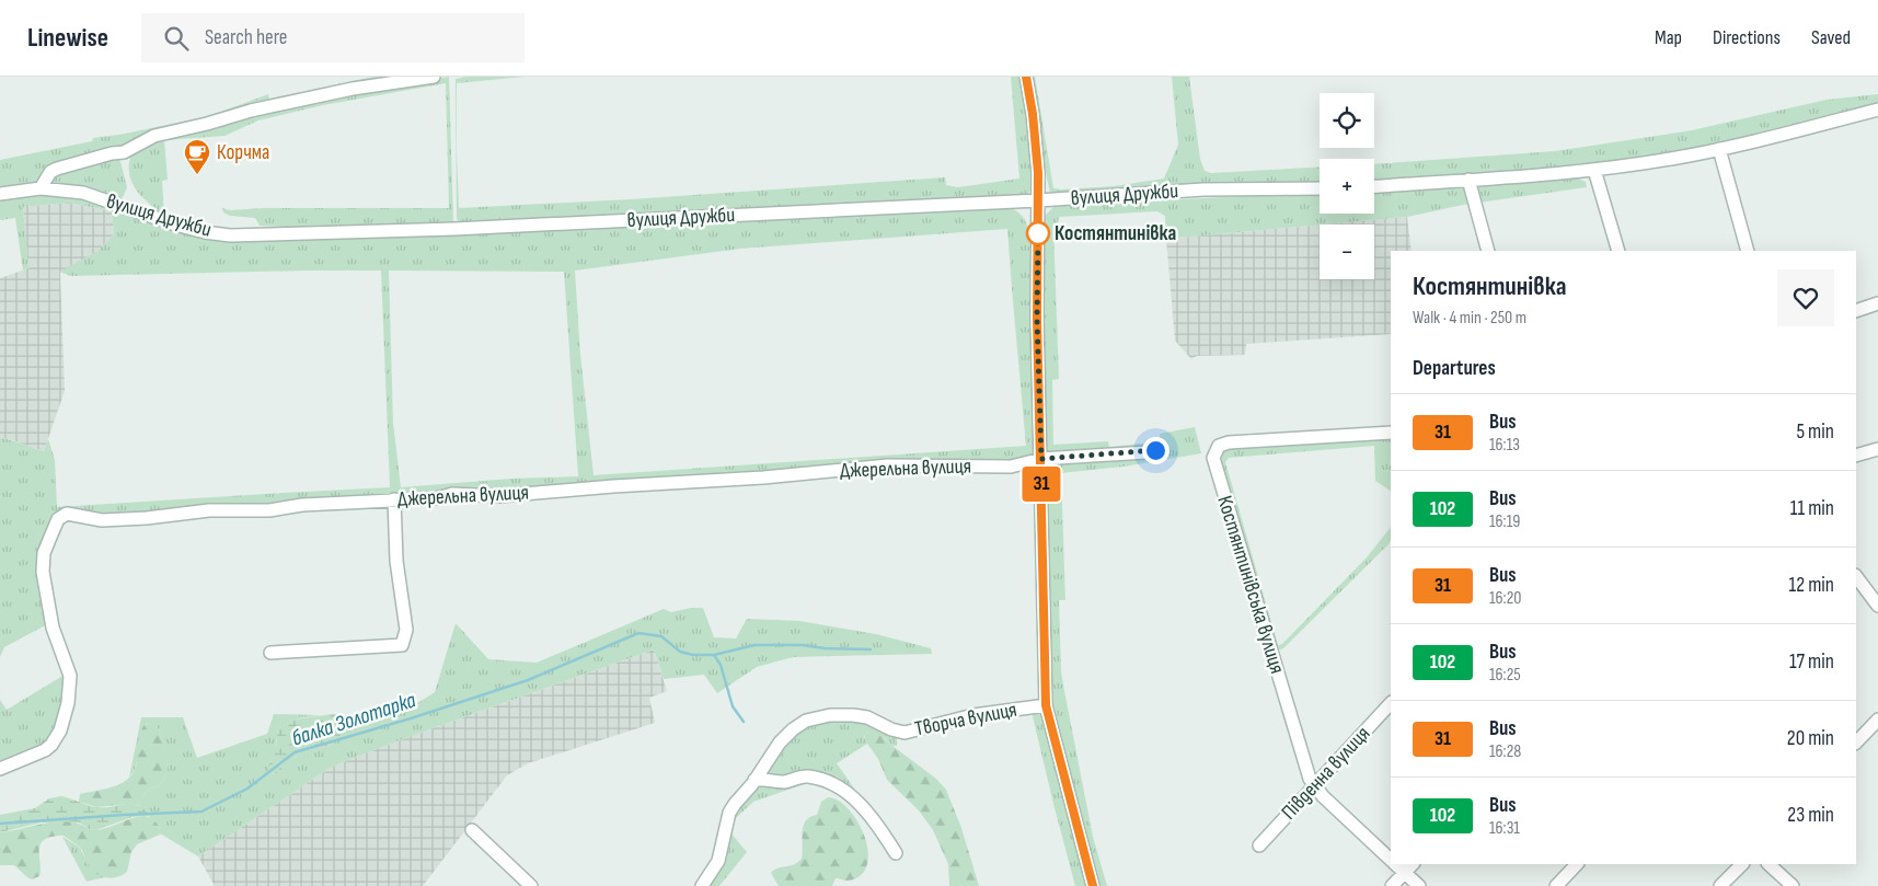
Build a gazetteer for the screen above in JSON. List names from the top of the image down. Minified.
{"streets":{"street":["вулиця Дружби","Джерельна вулиця","Костянтинівська вулиця","Творча вулиця","Південна вулиця"]},"crossings":[["Костянтинівська вулиця","Південна вулиця"]],"water":["балка Золотарка"],"places":{"cafe":["Корчма"],"other":["Костянтинівка"]},"lines":["bus line 31"],"page":{"header":"Linewise","search":"Search here","nav":["Map","Directions","Saved"],"on_map":"31","map_buttons":["+","−"],"heading":[["Костянтинівка","Walk · 4 min · 250 m"],"Departures"],"list":[{"mark":"31","name":"Bus","note":"16:13","value":"5 min"},{"mark":"102","name":"Bus","note":"16:19","value":"11 min"},{"mark":"31","name":"Bus","note":"16:20","value":"12 min"},{"mark":"102","name":"Bus","note":"16:25","value":"17 min"},{"mark":"31","name":"Bus","note":"16:28","value":"20 min"},{"mark":"102","name":"Bus","note":"16:31","value":"23 min"}]}}
